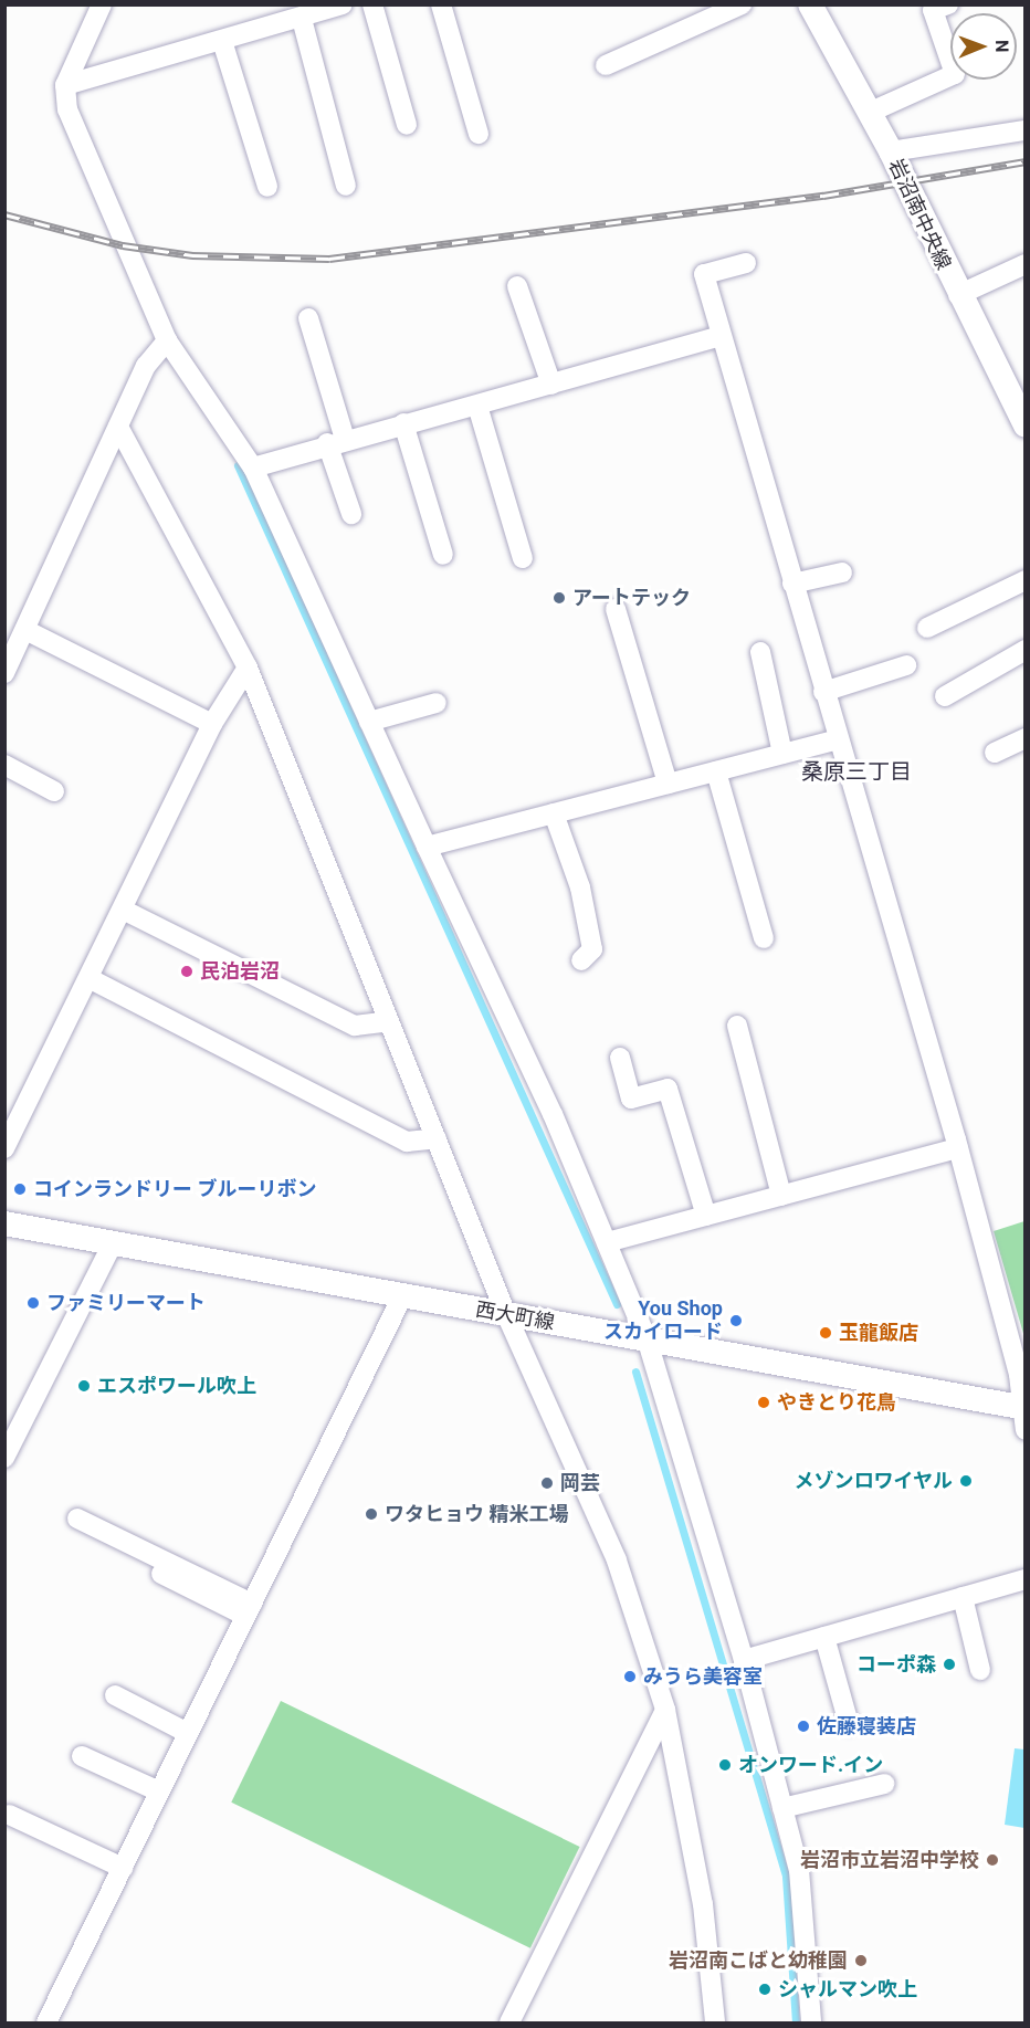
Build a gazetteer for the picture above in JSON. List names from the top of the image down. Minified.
{"streets":{"street":["岩沼南中央線","西大町線"]},"districts":["桑原三丁目"],"places":["アートテック","民泊岩沼","コインランドリー ブルーリボン","ファミリーマート","You Shop スカイロード","玉龍飯店","エスポワール吹上","やきとり花鳥","メゾンロワイヤル","岡芸","ワタヒョウ 精米工場","コーポ森","みうら美容室","佐藤寝装店","オンワード.イン","岩沼市立岩沼中学校","岩沼南こばと幼稚園","シャルマン吹上"],"north":"right"}
